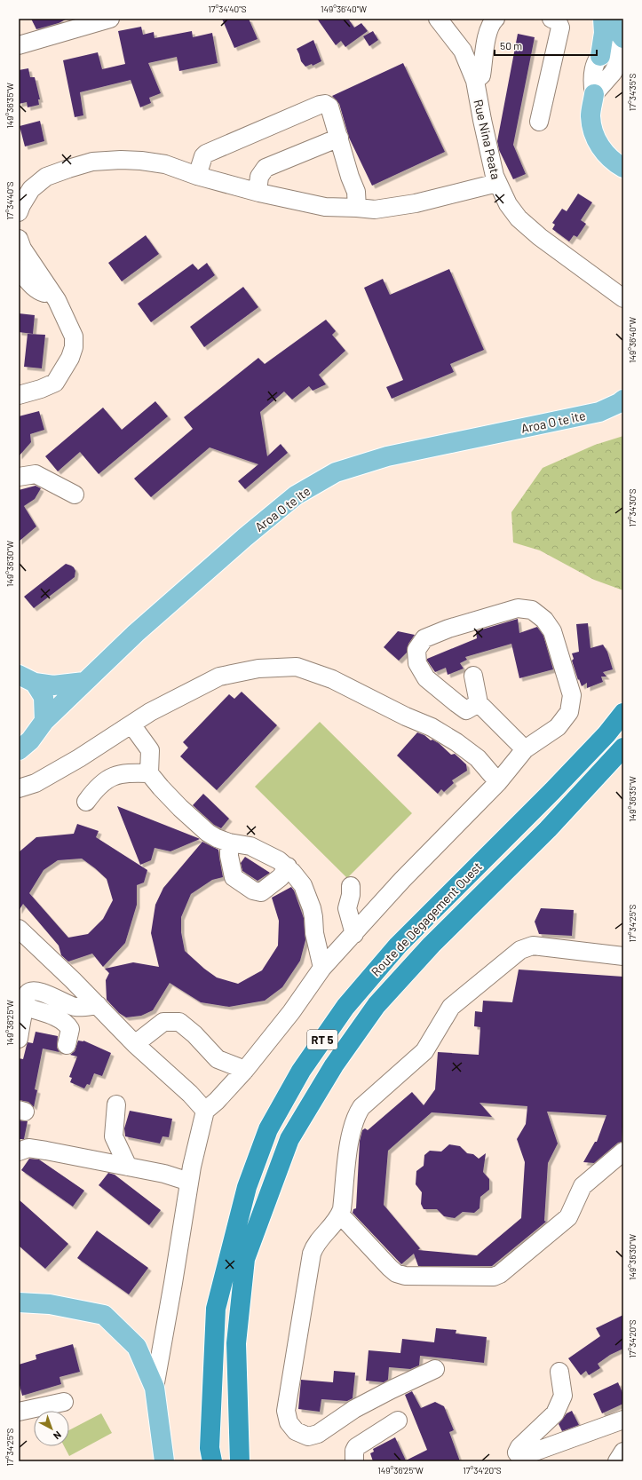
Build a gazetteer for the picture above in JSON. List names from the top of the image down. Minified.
{"streets":{"highway":["Route de Dégagement Ouest","RT 5"],"main road":["Aroa O te ite"],"street":["Rue Nina Peata"]},"scale_bar":"50 m","north":"bottom right","coordinates":["17°34'40\"S","149°36'40\"W","17°34'35\"S","149°36'35\"W","17°34'30\"S","149°36'30\"W","17°34'25\"S","149°36'25\"W","17°34'20\"S"]}
